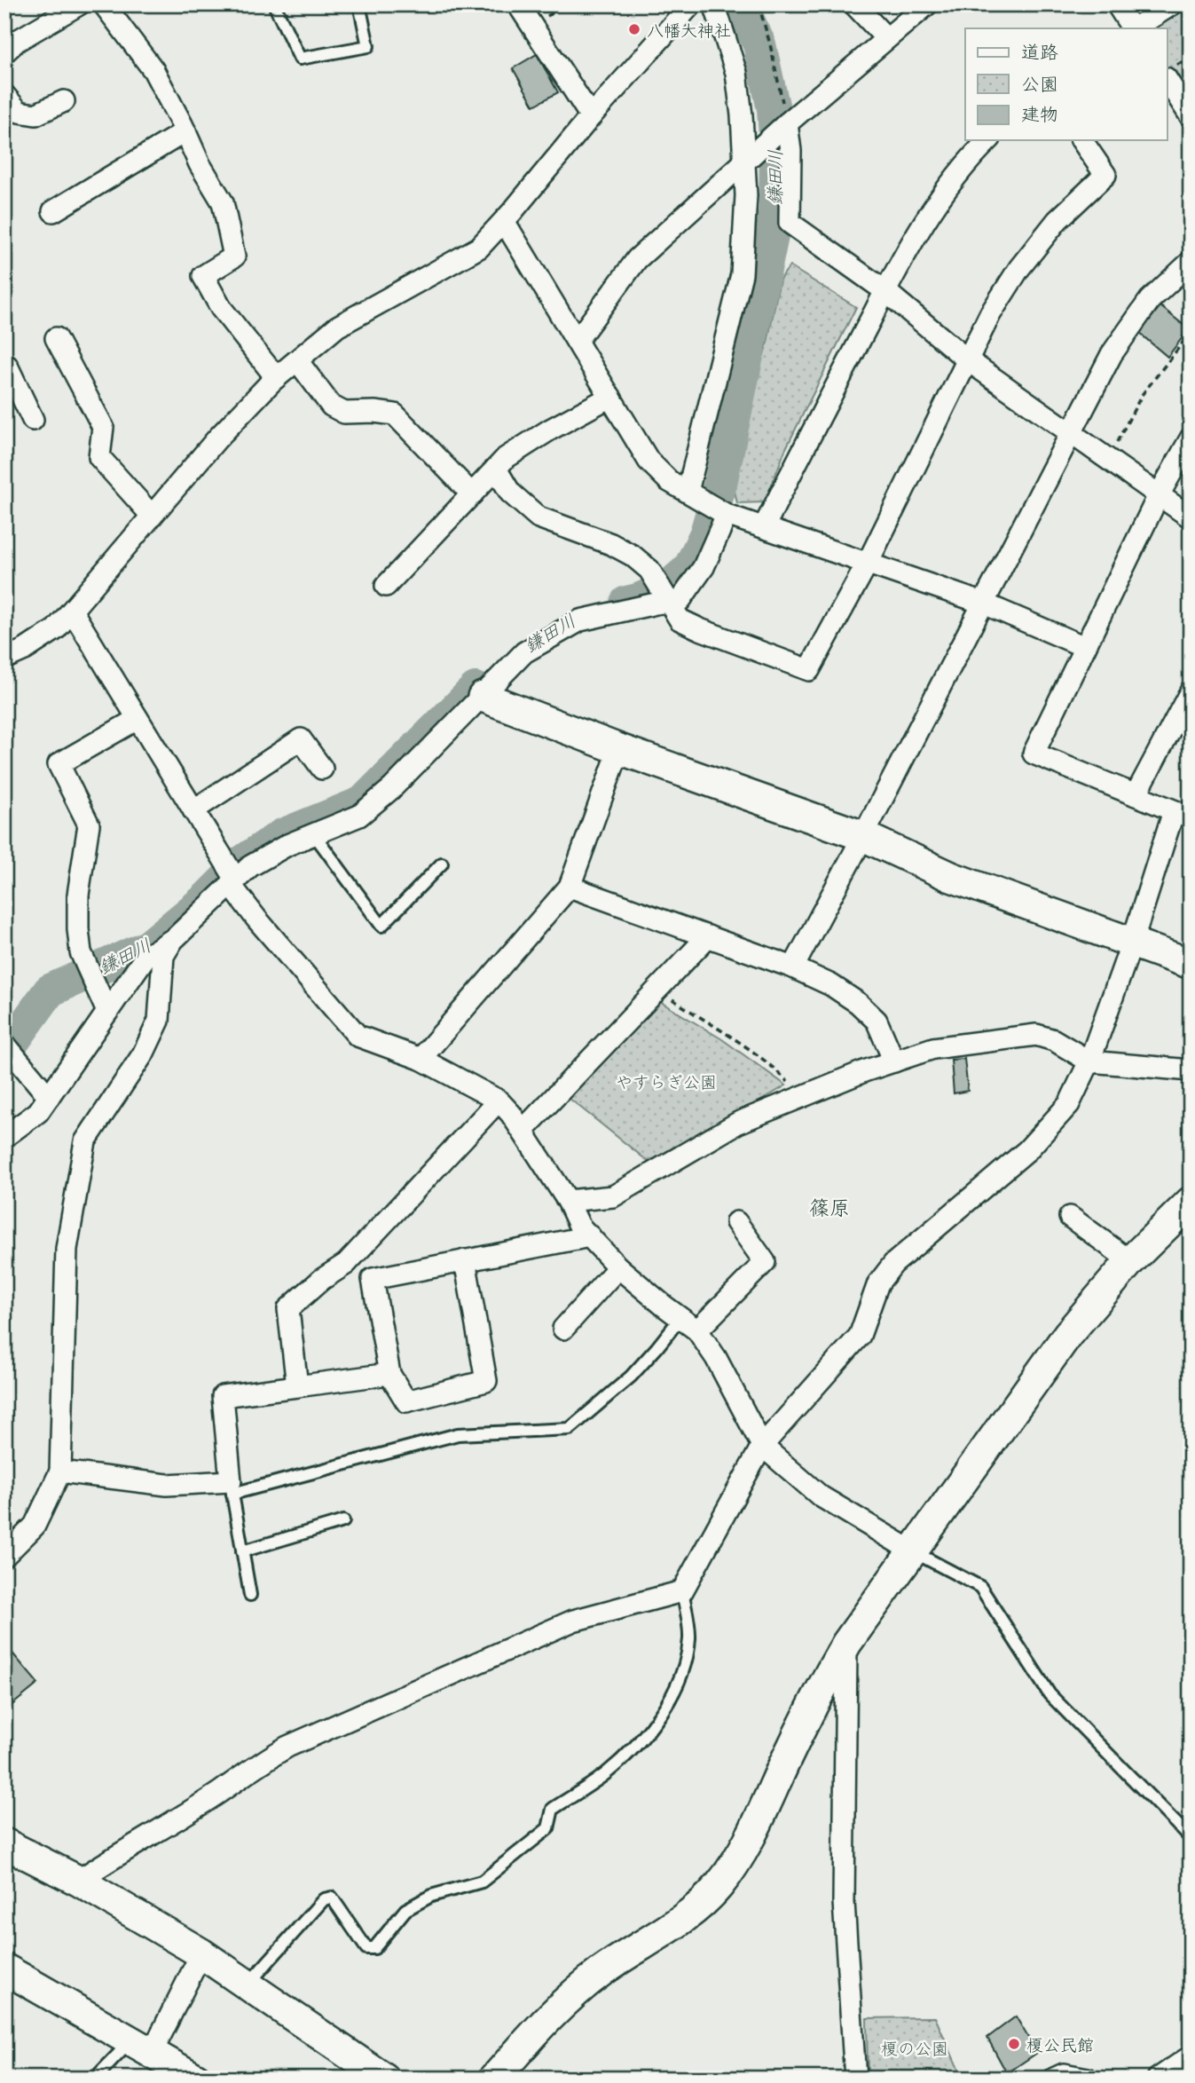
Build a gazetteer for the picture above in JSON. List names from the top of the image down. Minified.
{"districts":["篠原"],"water":["鎌田川"],"parks":["やすらぎ公園","榎の公園"],"places":["八幡大神社","榎公民館"],"legend":["道路","公園","建物"]}
